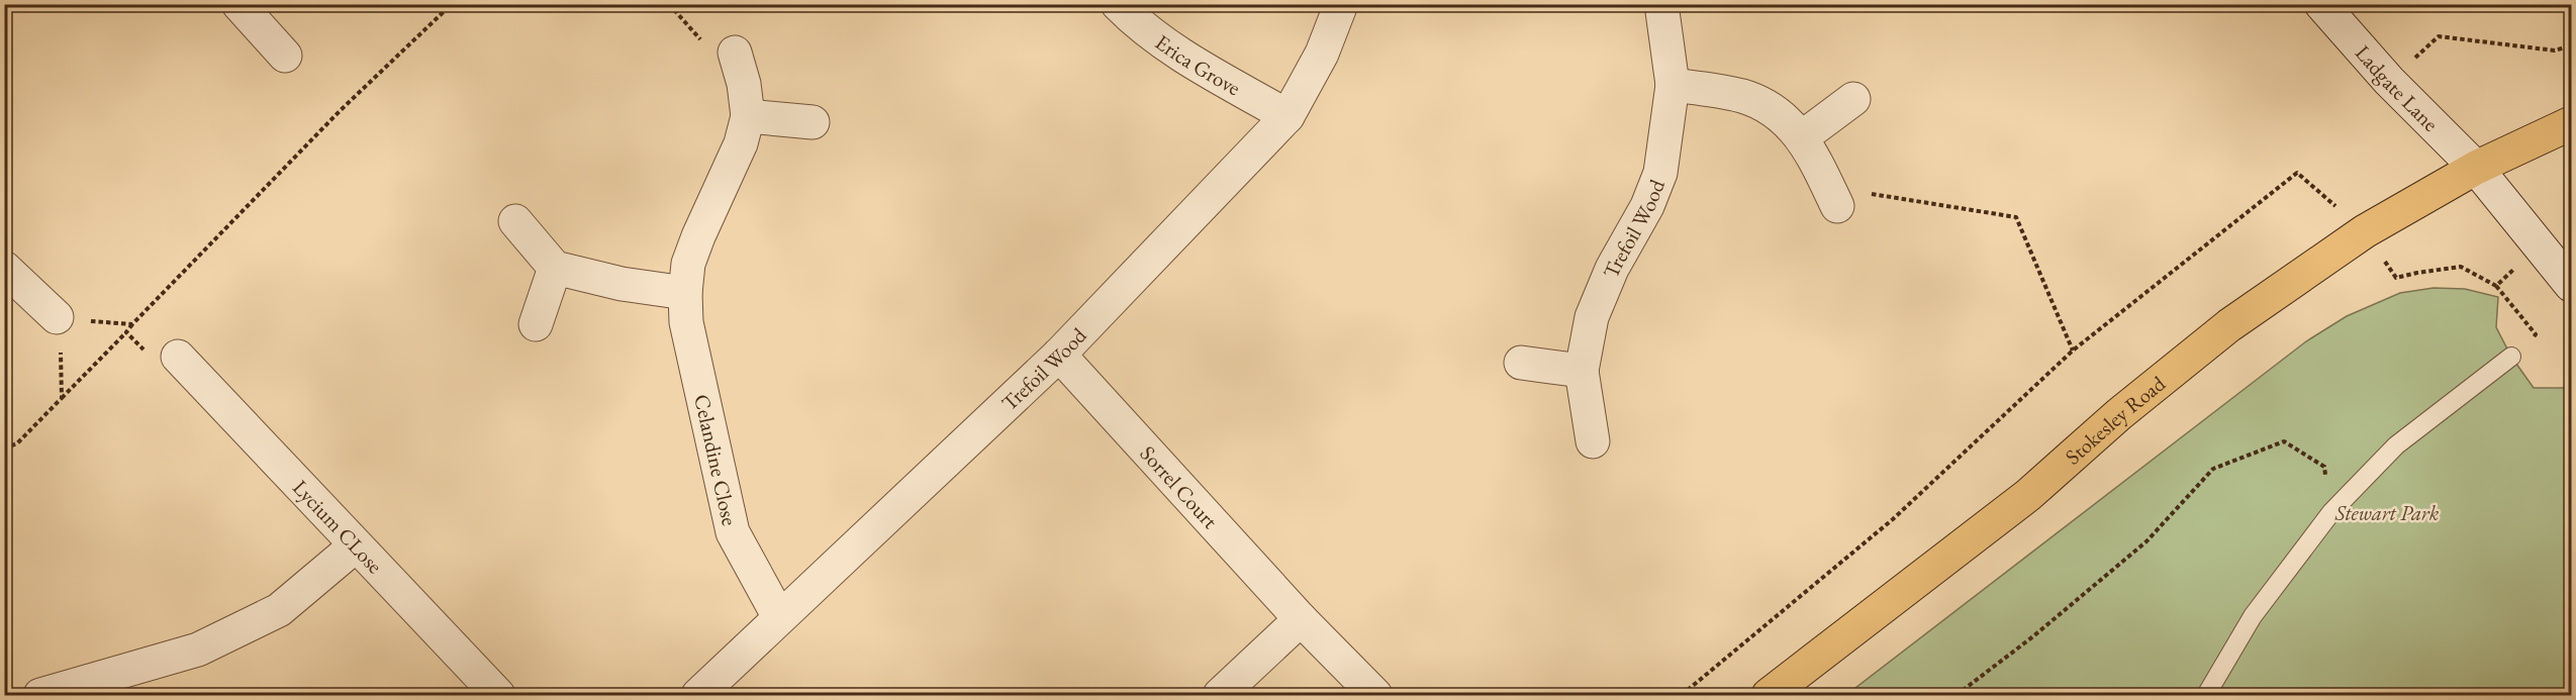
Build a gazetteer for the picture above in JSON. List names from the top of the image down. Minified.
{"streets":{"main road":["Stokesley Road"],"street":["Erica Grove","Ladgate Lane","Trefoil Wood","Celandine Close","Sorrel Court","Lycium CLose"]},"crossings":[["Erica Grove","Trefoil Wood"],["Ladgate Lane","Stokesley Road"],["Trefoil Wood","Celandine Close"],["Trefoil Wood","Sorrel Court"]],"parks":["Stewart Park"]}
